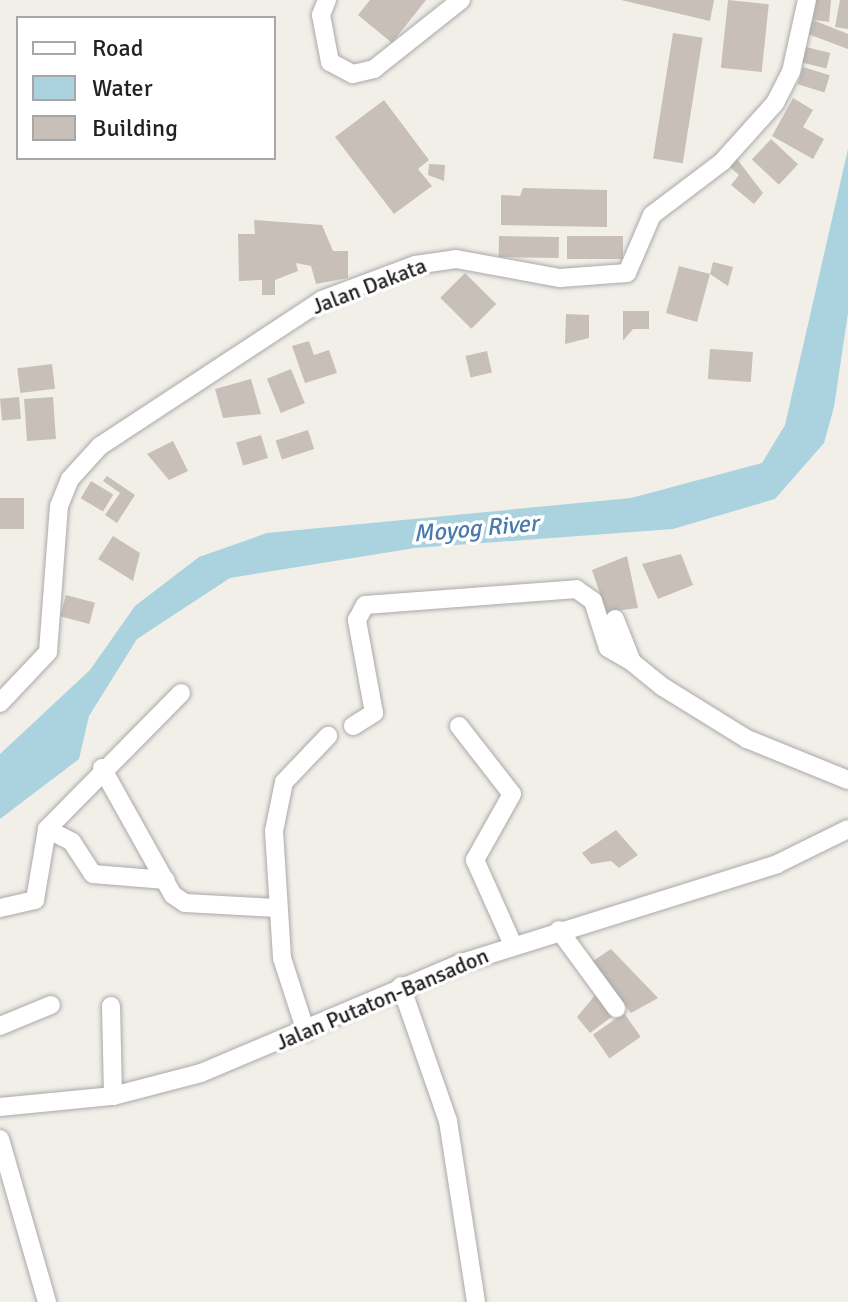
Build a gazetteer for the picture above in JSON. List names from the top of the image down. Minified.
{"streets":{"street":["Jalan Dakata","Jalan Putaton-Bansadon"]},"water":["Moyog River"],"legend":["Road","Water","Building"]}
